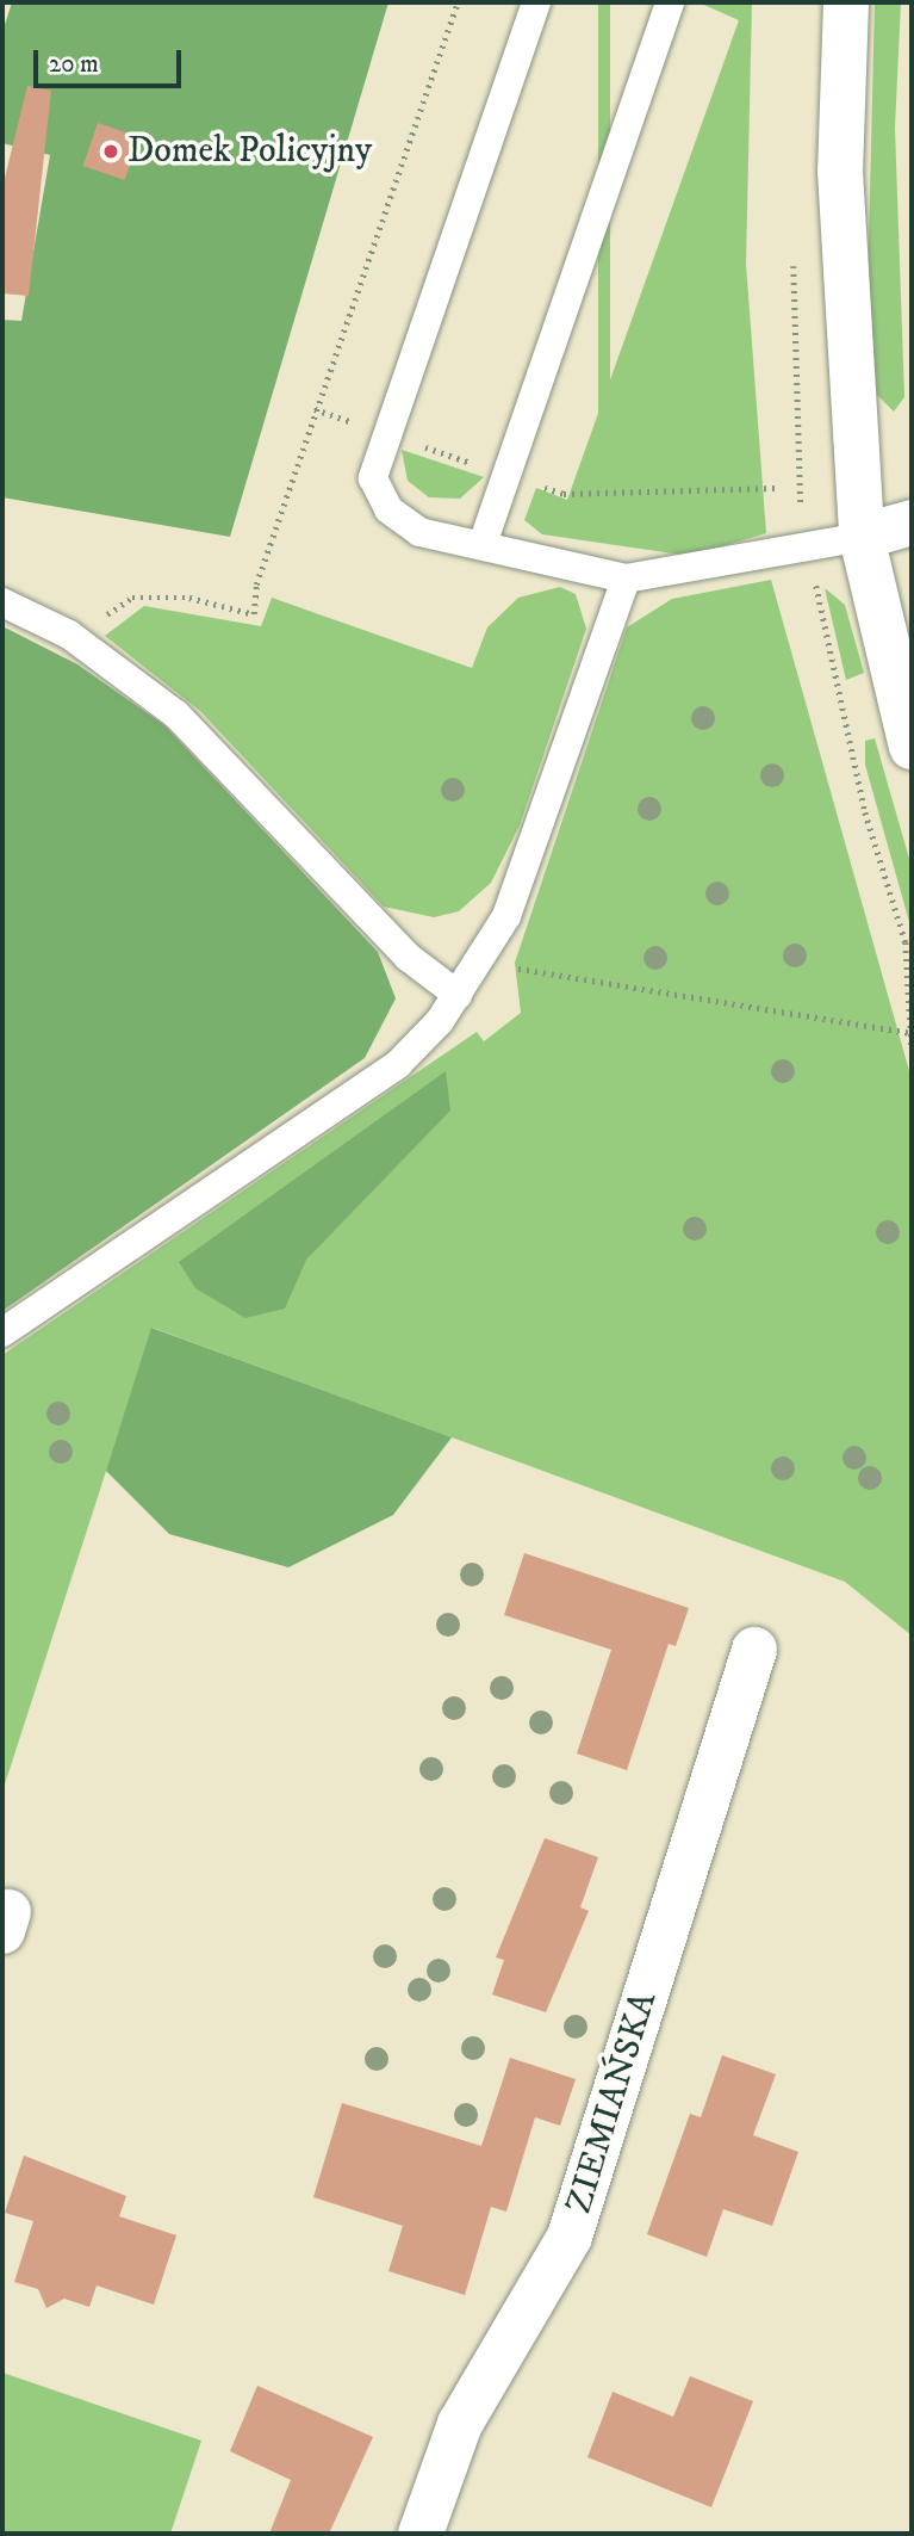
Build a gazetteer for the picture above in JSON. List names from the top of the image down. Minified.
{"streets":{"street":["ZIEMIAŃSKA"]},"places":["Domek Policyjny"],"scale_bar":"20 m"}
